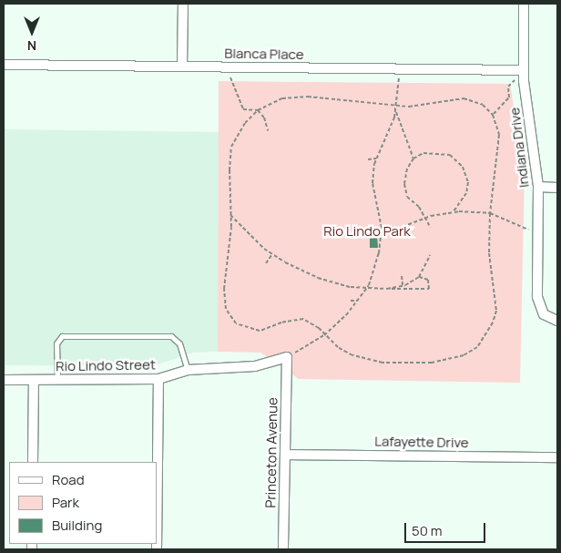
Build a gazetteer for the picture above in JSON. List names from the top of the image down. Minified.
{"streets":{"street":["Blanca Place","Indiana Drive","Rio Lindo Street","Lafayette Drive","Princeton Avenue"]},"crossings":[["Blanca Place","Indiana Drive"],["Rio Lindo Street","Princeton Avenue"],["Lafayette Drive","Princeton Avenue"]],"parks":["Rio Lindo Park"],"legend":["Road","Park","Building"],"scale_bar":"50 m","north":"bottom"}
